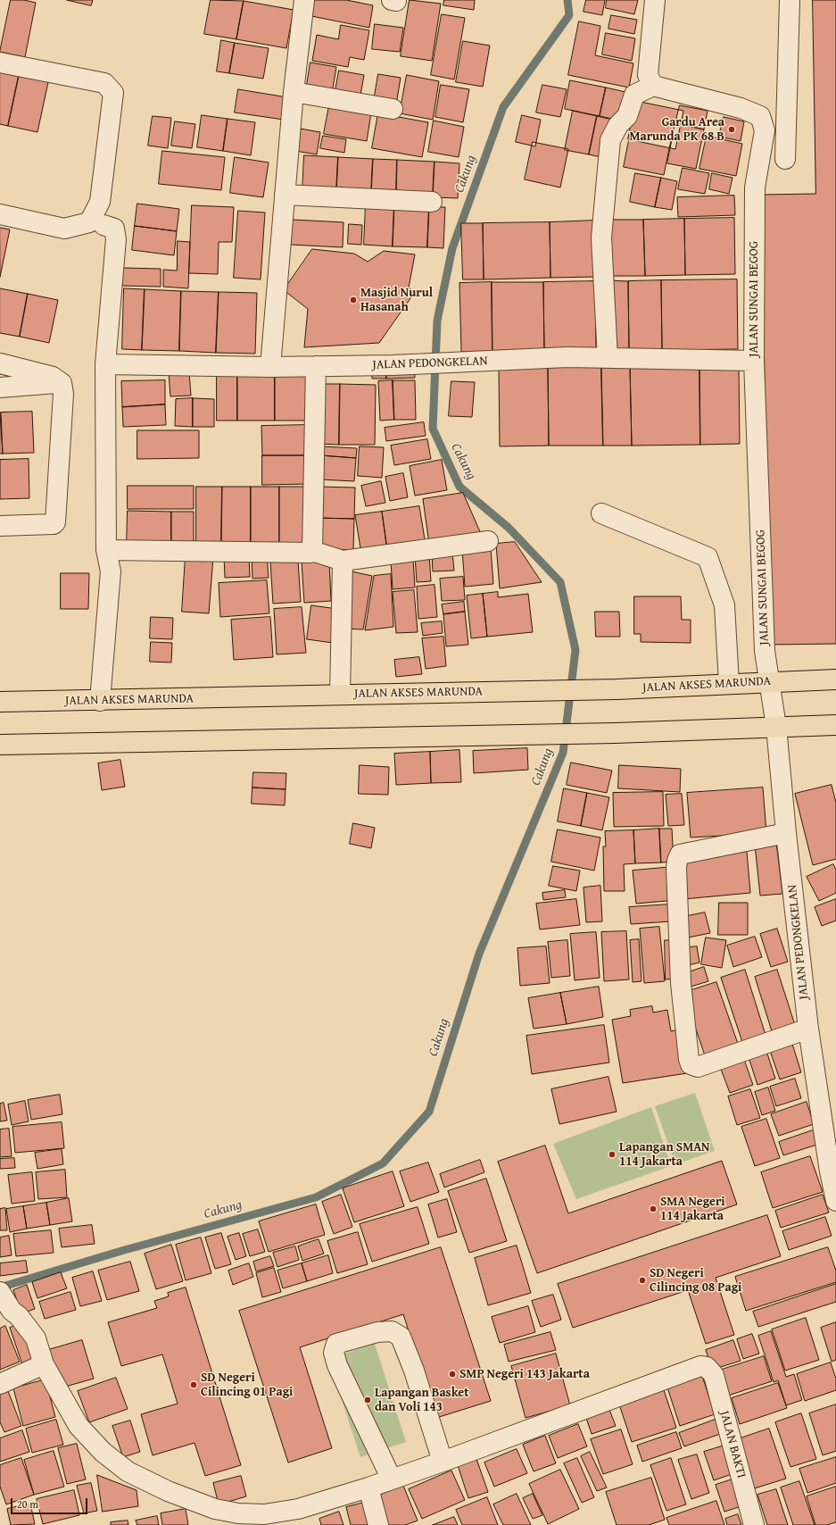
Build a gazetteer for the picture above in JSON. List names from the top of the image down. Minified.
{"streets":{"main road":["JALAN AKSES MARUNDA"],"street":["JALAN SUNGAI BEGOG","JALAN PEDONGKELAN","JALAN BAKTI"]},"crossings":[["JALAN SUNGAI BEGOG","JALAN PEDONGKELAN"],["JALAN SUNGAI BEGOG","JALAN AKSES MARUNDA"],["JALAN PEDONGKELAN","JALAN AKSES MARUNDA"]],"water":["Cakung"],"places":["Gardu Area Marunda PK 68 B","Masjid Nurul Hasanah","Lapangan SMAN 114 Jakarta","SMA Negeri 114 Jakarta","SD Negeri Cilincing 08 Pagi","SMP Negeri 143 Jakarta","SD Negeri Cilincing 01 Pagi","Lapangan Basket dan Voli 143"],"scale_bar":"20 m"}
